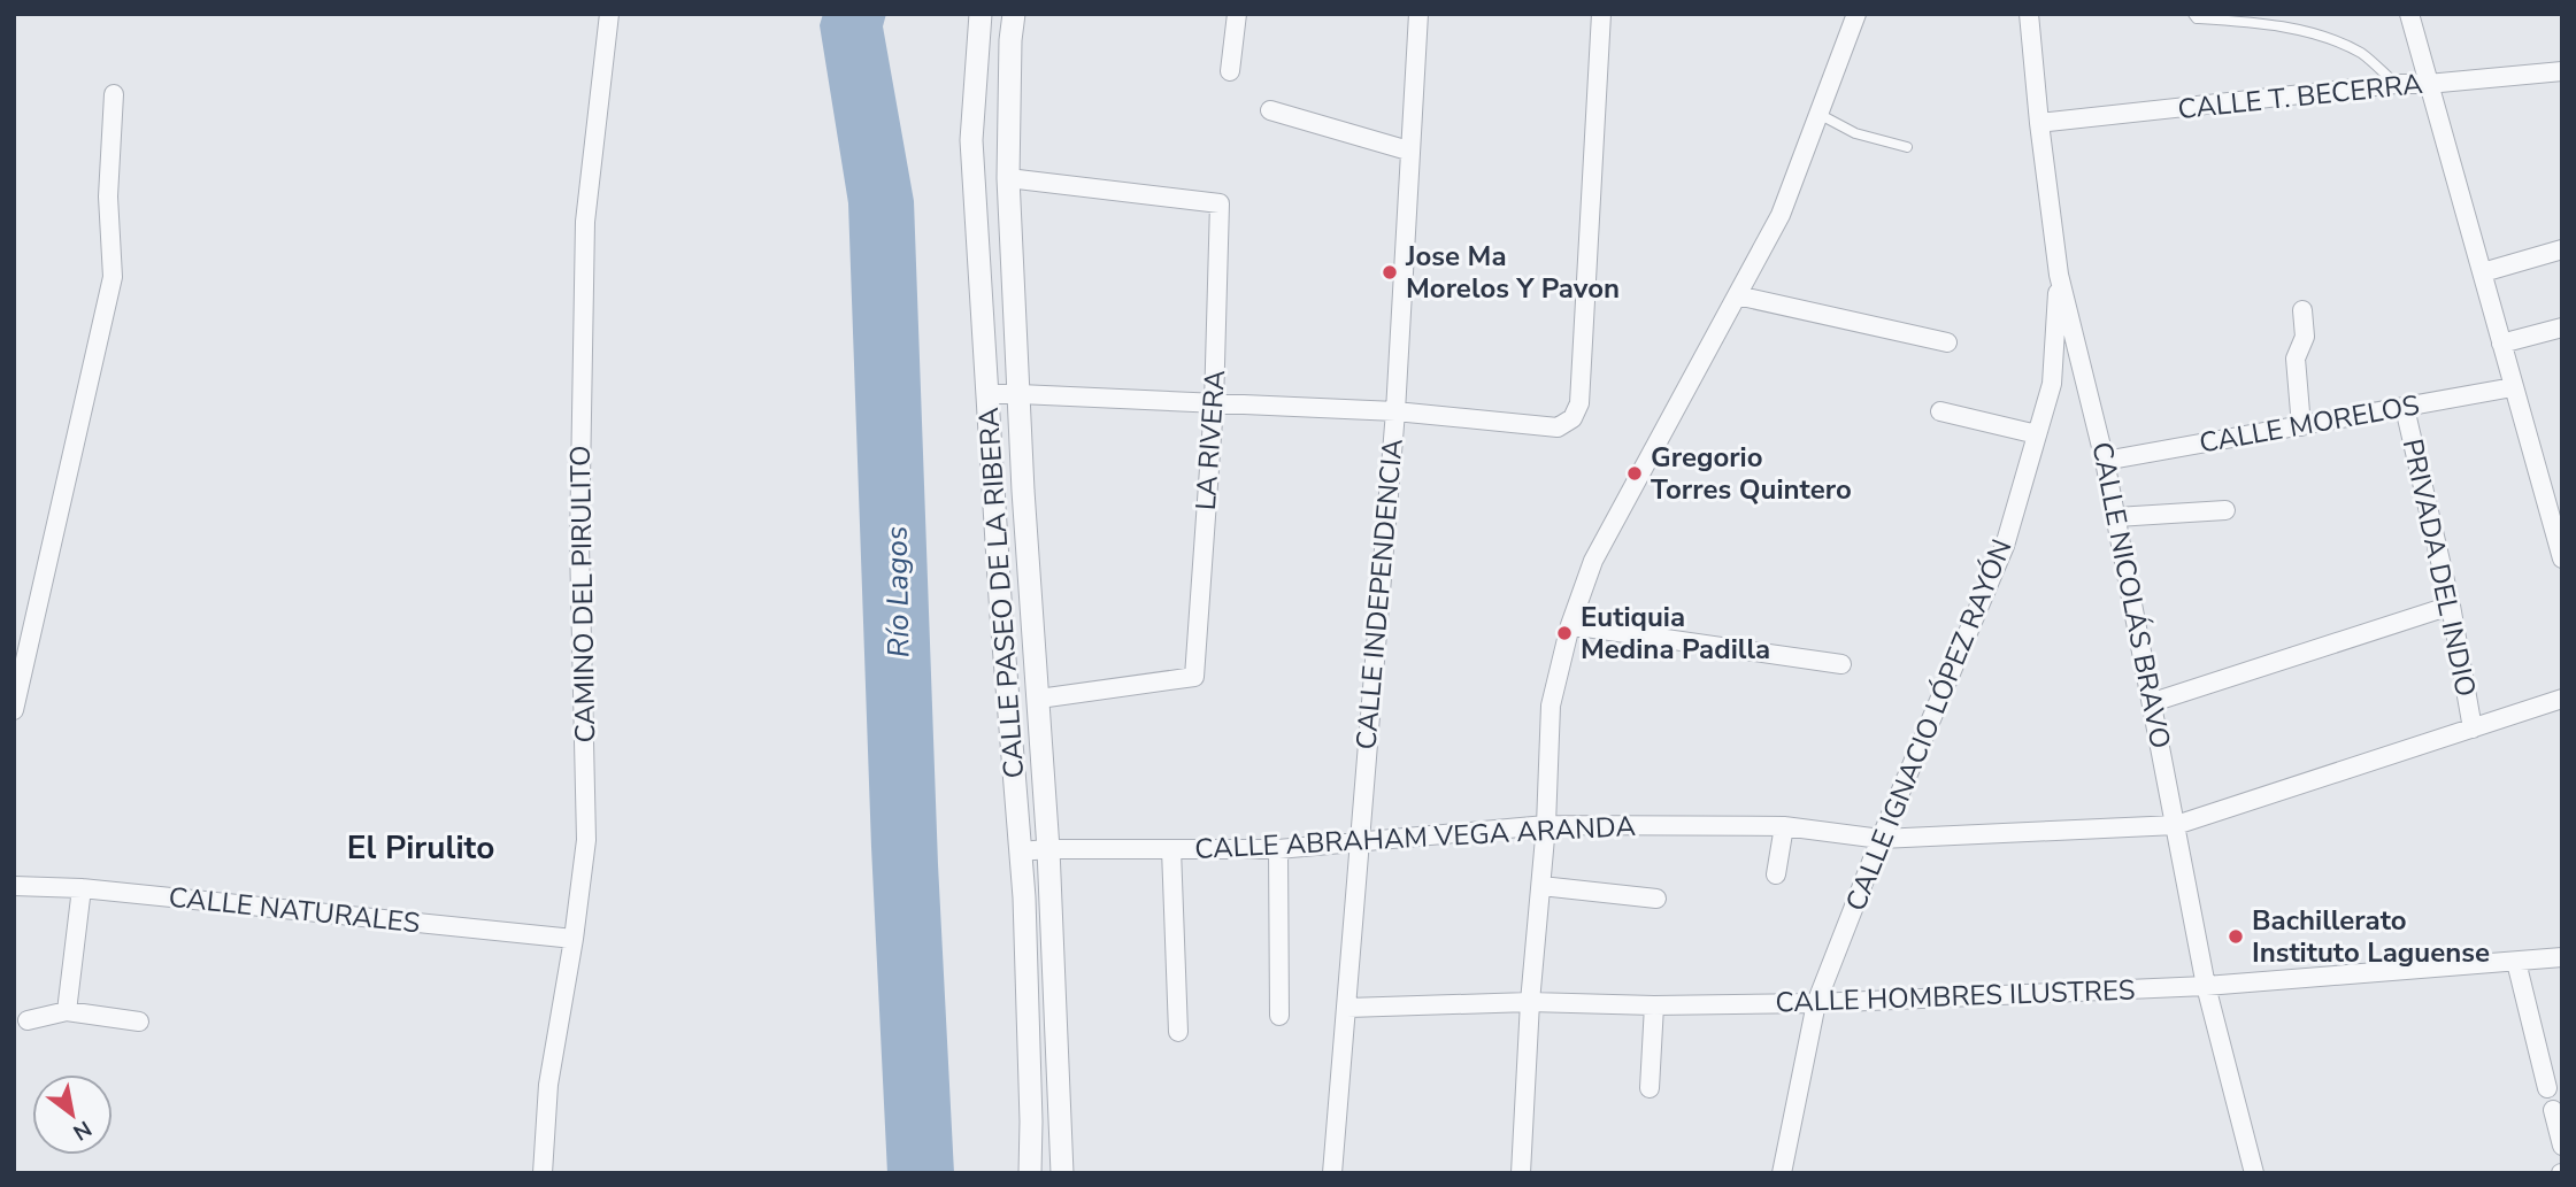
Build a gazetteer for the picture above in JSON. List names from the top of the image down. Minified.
{"streets":{"street":["CALLE T. BECERRA","CALLE MORELOS","LA RIVERA","PRIVADA DEL INDIO","CALLE PASEO DE LA RIBERA","CAMINO DEL PIRULITO","CALLE INDEPENDENCIA","CALLE NICOLÁS BRAVO","CALLE IGNACIO LÓPEZ RAYÓN","CALLE ABRAHAM VEGA ARANDA","CALLE NATURALES","CALLE HOMBRES ILUSTRES"]},"crossings":[["CALLE T. BECERRA","CALLE NICOLÁS BRAVO"],["CALLE MORELOS","PRIVADA DEL INDIO"],["CALLE MORELOS","CALLE NICOLÁS BRAVO"],["LA RIVERA","CALLE PASEO DE LA RIBERA"],["PRIVADA DEL INDIO","CALLE ABRAHAM VEGA ARANDA"],["CALLE PASEO DE LA RIBERA","CALLE ABRAHAM VEGA ARANDA"],["CAMINO DEL PIRULITO","CALLE NATURALES"],["CALLE INDEPENDENCIA","CALLE ABRAHAM VEGA ARANDA"],["CALLE INDEPENDENCIA","CALLE HOMBRES ILUSTRES"],["CALLE NICOLÁS BRAVO","CALLE IGNACIO LÓPEZ RAYÓN"],["CALLE NICOLÁS BRAVO","CALLE ABRAHAM VEGA ARANDA"],["CALLE NICOLÁS BRAVO","CALLE HOMBRES ILUSTRES"],["CALLE IGNACIO LÓPEZ RAYÓN","CALLE ABRAHAM VEGA ARANDA"],["CALLE IGNACIO LÓPEZ RAYÓN","CALLE HOMBRES ILUSTRES"]],"districts":["El Pirulito"],"water":["Río Lagos"],"places":["Jose Ma Morelos Y Pavon","Gregorio Torres Quintero","Eutiquia Medina Padilla","Bachillerato Instituto Laguense"],"north":"bottom right"}
